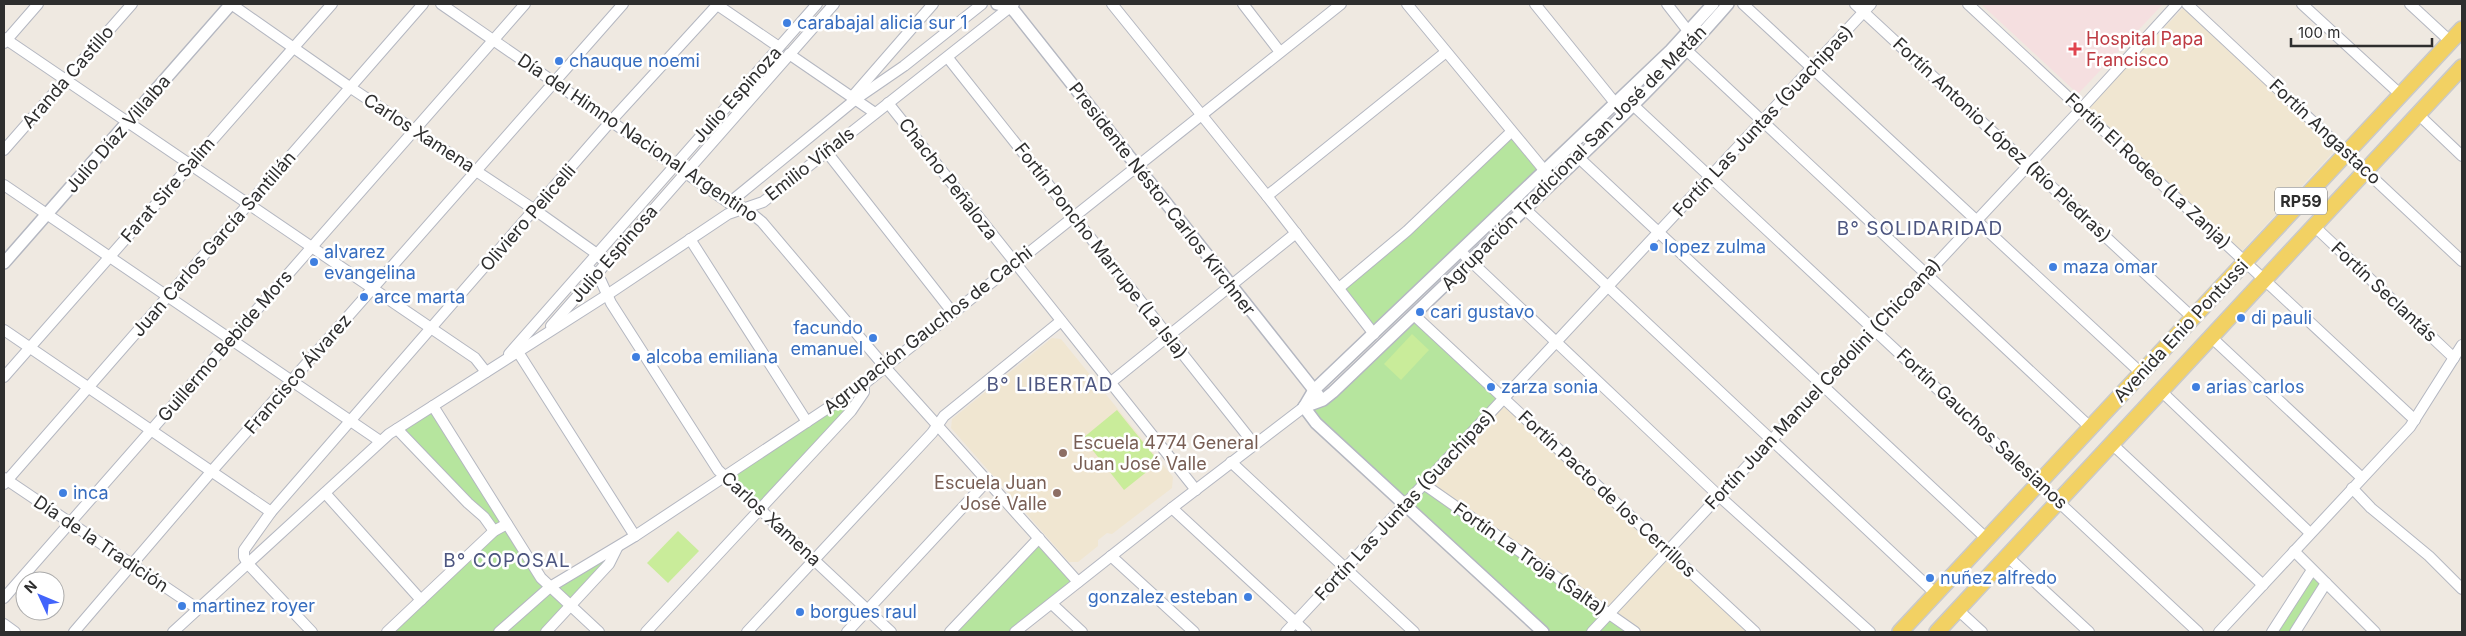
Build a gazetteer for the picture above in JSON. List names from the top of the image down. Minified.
{"streets":{"main road":["RP59","Avenida Enio Pontussi"],"street":["Aranda Castillo","Julio Espinoza","Fortín Las Juntas (Guachipas)","Fortín Angastaco","Carlos Xamena","Julio Díaz Villalba","Día del Himno Nacional Argentino","Fortín Antonio López (Río Piedras)","Agrupación Tradicional San José de Metán","Emilio Viñals","Fortín El Rodeo (La Zanja)","Chacho Peñaloza","Farat Sire Salim","Presidente Néstor Carlos Kirchner","Oliviero Pelicelli","Juan Carlos García Santillán","Fortín Poncho Marrupe (La Isla)","Julio Espinosa","Fortín Seclantás","Agrupación Gauchos de Cachi","Guillermo Bebide Mors","Francisco Álvarez","Fortín Juan Manuel Cedolini (Chicoana)","Fortín Gauchos Salesianos","Fortín Pacto de los Cerrillos","Día de la Tradición","Fortín La Troja (Salta)"]},"crossings":[["Julio Espinoza","Carlos Xamena"],["Julio Espinoza","Día del Himno Nacional Argentino"],["Julio Espinoza","Chacho Peñaloza"],["Julio Espinoza","Julio Espinosa"],["Fortín Las Juntas (Guachipas)","Fortín Antonio López (Río Piedras)"],["Fortín Las Juntas (Guachipas)","Fortín Gauchos Salesianos"],["Fortín Las Juntas (Guachipas)","Fortín Pacto de los Cerrillos"],["Fortín Las Juntas (Guachipas)","Fortín La Troja (Salta)"],["Fortín Angastaco","Avenida Enio Pontussi"],["Carlos Xamena","Julio Díaz Villalba"],["Carlos Xamena","Emilio Viñals"],["Carlos Xamena","Farat Sire Salim"],["Carlos Xamena","Oliviero Pelicelli"],["Carlos Xamena","Juan Carlos García Santillán"],["Carlos Xamena","Julio Espinosa"],["Carlos Xamena","Agrupación Gauchos de Cachi"],["Carlos Xamena","Guillermo Bebide Mors"],["Carlos Xamena","Francisco Álvarez"],["Día del Himno Nacional Argentino","Agrupación Tradicional San José de Metán"],["Día del Himno Nacional Argentino","Emilio Viñals"],["Día del Himno Nacional Argentino","Oliviero Pelicelli"],["Día del Himno Nacional Argentino","Julio Espinosa"],["Día del Himno Nacional Argentino","Agrupación Gauchos de Cachi"],["Día del Himno Nacional Argentino","Guillermo Bebide Mors"],["Día del Himno Nacional Argentino","Francisco Álvarez"],["Fortín Antonio López (Río Piedras)","Avenida Enio Pontussi"],["Fortín Antonio López (Río Piedras)","Fortín Juan Manuel Cedolini (Chicoana)"],["Agrupación Tradicional San José de Metán","Chacho Peñaloza"],["Agrupación Tradicional San José de Metán","Presidente Néstor Carlos Kirchner"],["Agrupación Tradicional San José de Metán","Fortín Poncho Marrupe (La Isla)"],["Agrupación Tradicional San José de Metán","Fortín Gauchos Salesianos"],["Agrupación Tradicional San José de Metán","Fortín Pacto de los Cerrillos"],["Emilio Viñals","Chacho Peñaloza"],["Emilio Viñals","Presidente Néstor Carlos Kirchner"],["Emilio Viñals","Fortín Poncho Marrupe (La Isla)"],["Emilio Viñals","Julio Espinosa"],["Fortín El Rodeo (La Zanja)","Avenida Enio Pontussi"],["Fortín El Rodeo (La Zanja)","Fortín Juan Manuel Cedolini (Chicoana)"],["Chacho Peñaloza","Agrupación Gauchos de Cachi"],["Presidente Néstor Carlos Kirchner","Agrupación Gauchos de Cachi"],["Juan Carlos García Santillán","Día de la Tradición"],["Fortín Poncho Marrupe (La Isla)","Agrupación Gauchos de Cachi"],["Fortín Seclantás","Avenida Enio Pontussi"],["Avenida Enio Pontussi","Fortín Gauchos Salesianos"],["Guillermo Bebide Mors","Día de la Tradición"],["Francisco Álvarez","Día de la Tradición"],["Fortín Juan Manuel Cedolini (Chicoana)","Fortín Gauchos Salesianos"],["Fortín Juan Manuel Cedolini (Chicoana)","Fortín Pacto de los Cerrillos"],["Fortín Juan Manuel Cedolini (Chicoana)","Fortín La Troja (Salta)"]],"districts":["B° SOLIDARIDAD","B° LIBERTAD","B° COPOSAL"],"places":{"other":["carabajal alicia sur 1","chauque noemi","lopez zulma","alvarez evangelina","maza omar","arce marta","cari gustavo","di pauli","facundo emanuel","alcoba emiliana","zarza sonia","arias carlos","Escuela 4774 General Juan José Valle","inca","Escuela Juan José Valle","nuñez alfredo","gonzalez esteban","martinez royer","borgues raul"],"health":["Hospital Papa Francisco"]},"scale_bar":"100 m","north":"top left"}
